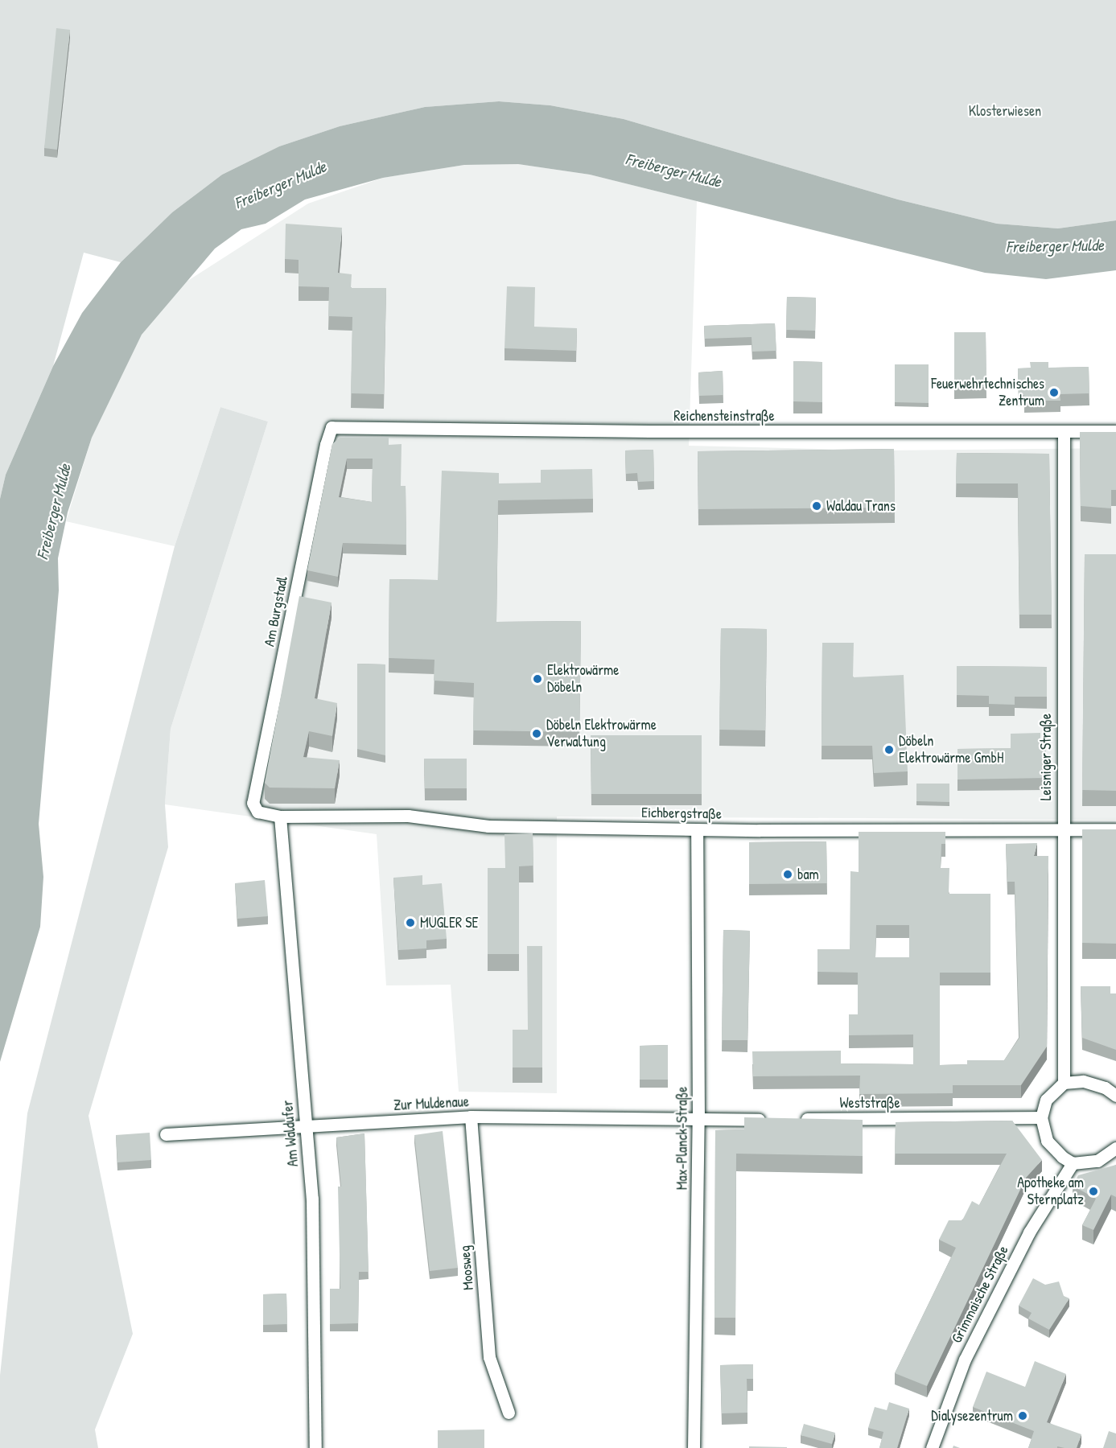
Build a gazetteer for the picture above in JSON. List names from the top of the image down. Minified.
{"streets":{"street":["Reichensteinstraße","Am Burgstadl","Leisniger Straße","Eichbergstraße","Weststraße","Zur Muldenaue","Am Waldufer","Max-Planck-Straße","Moosweg","Grimmaische Straße"]},"crossings":[["Reichensteinstraße","Am Burgstadl"],["Reichensteinstraße","Leisniger Straße"],["Am Burgstadl","Eichbergstraße"],["Leisniger Straße","Eichbergstraße"],["Eichbergstraße","Am Waldufer"],["Eichbergstraße","Max-Planck-Straße"],["Zur Muldenaue","Am Waldufer"],["Zur Muldenaue","Max-Planck-Straße"],["Zur Muldenaue","Moosweg"]],"water":["Freiberger Mulde"],"parks":["Klosterwiesen"],"places":["Feuerwehrtechnisches Zentrum","Waldau Trans","Elektrowärme Döbeln","Döbeln Elektrowärme Verwaltung","Döbeln Elektrowärme GmbH","bam","MUGLER SE","Apotheke am Sternplatz","Dialysezentrum"]}
